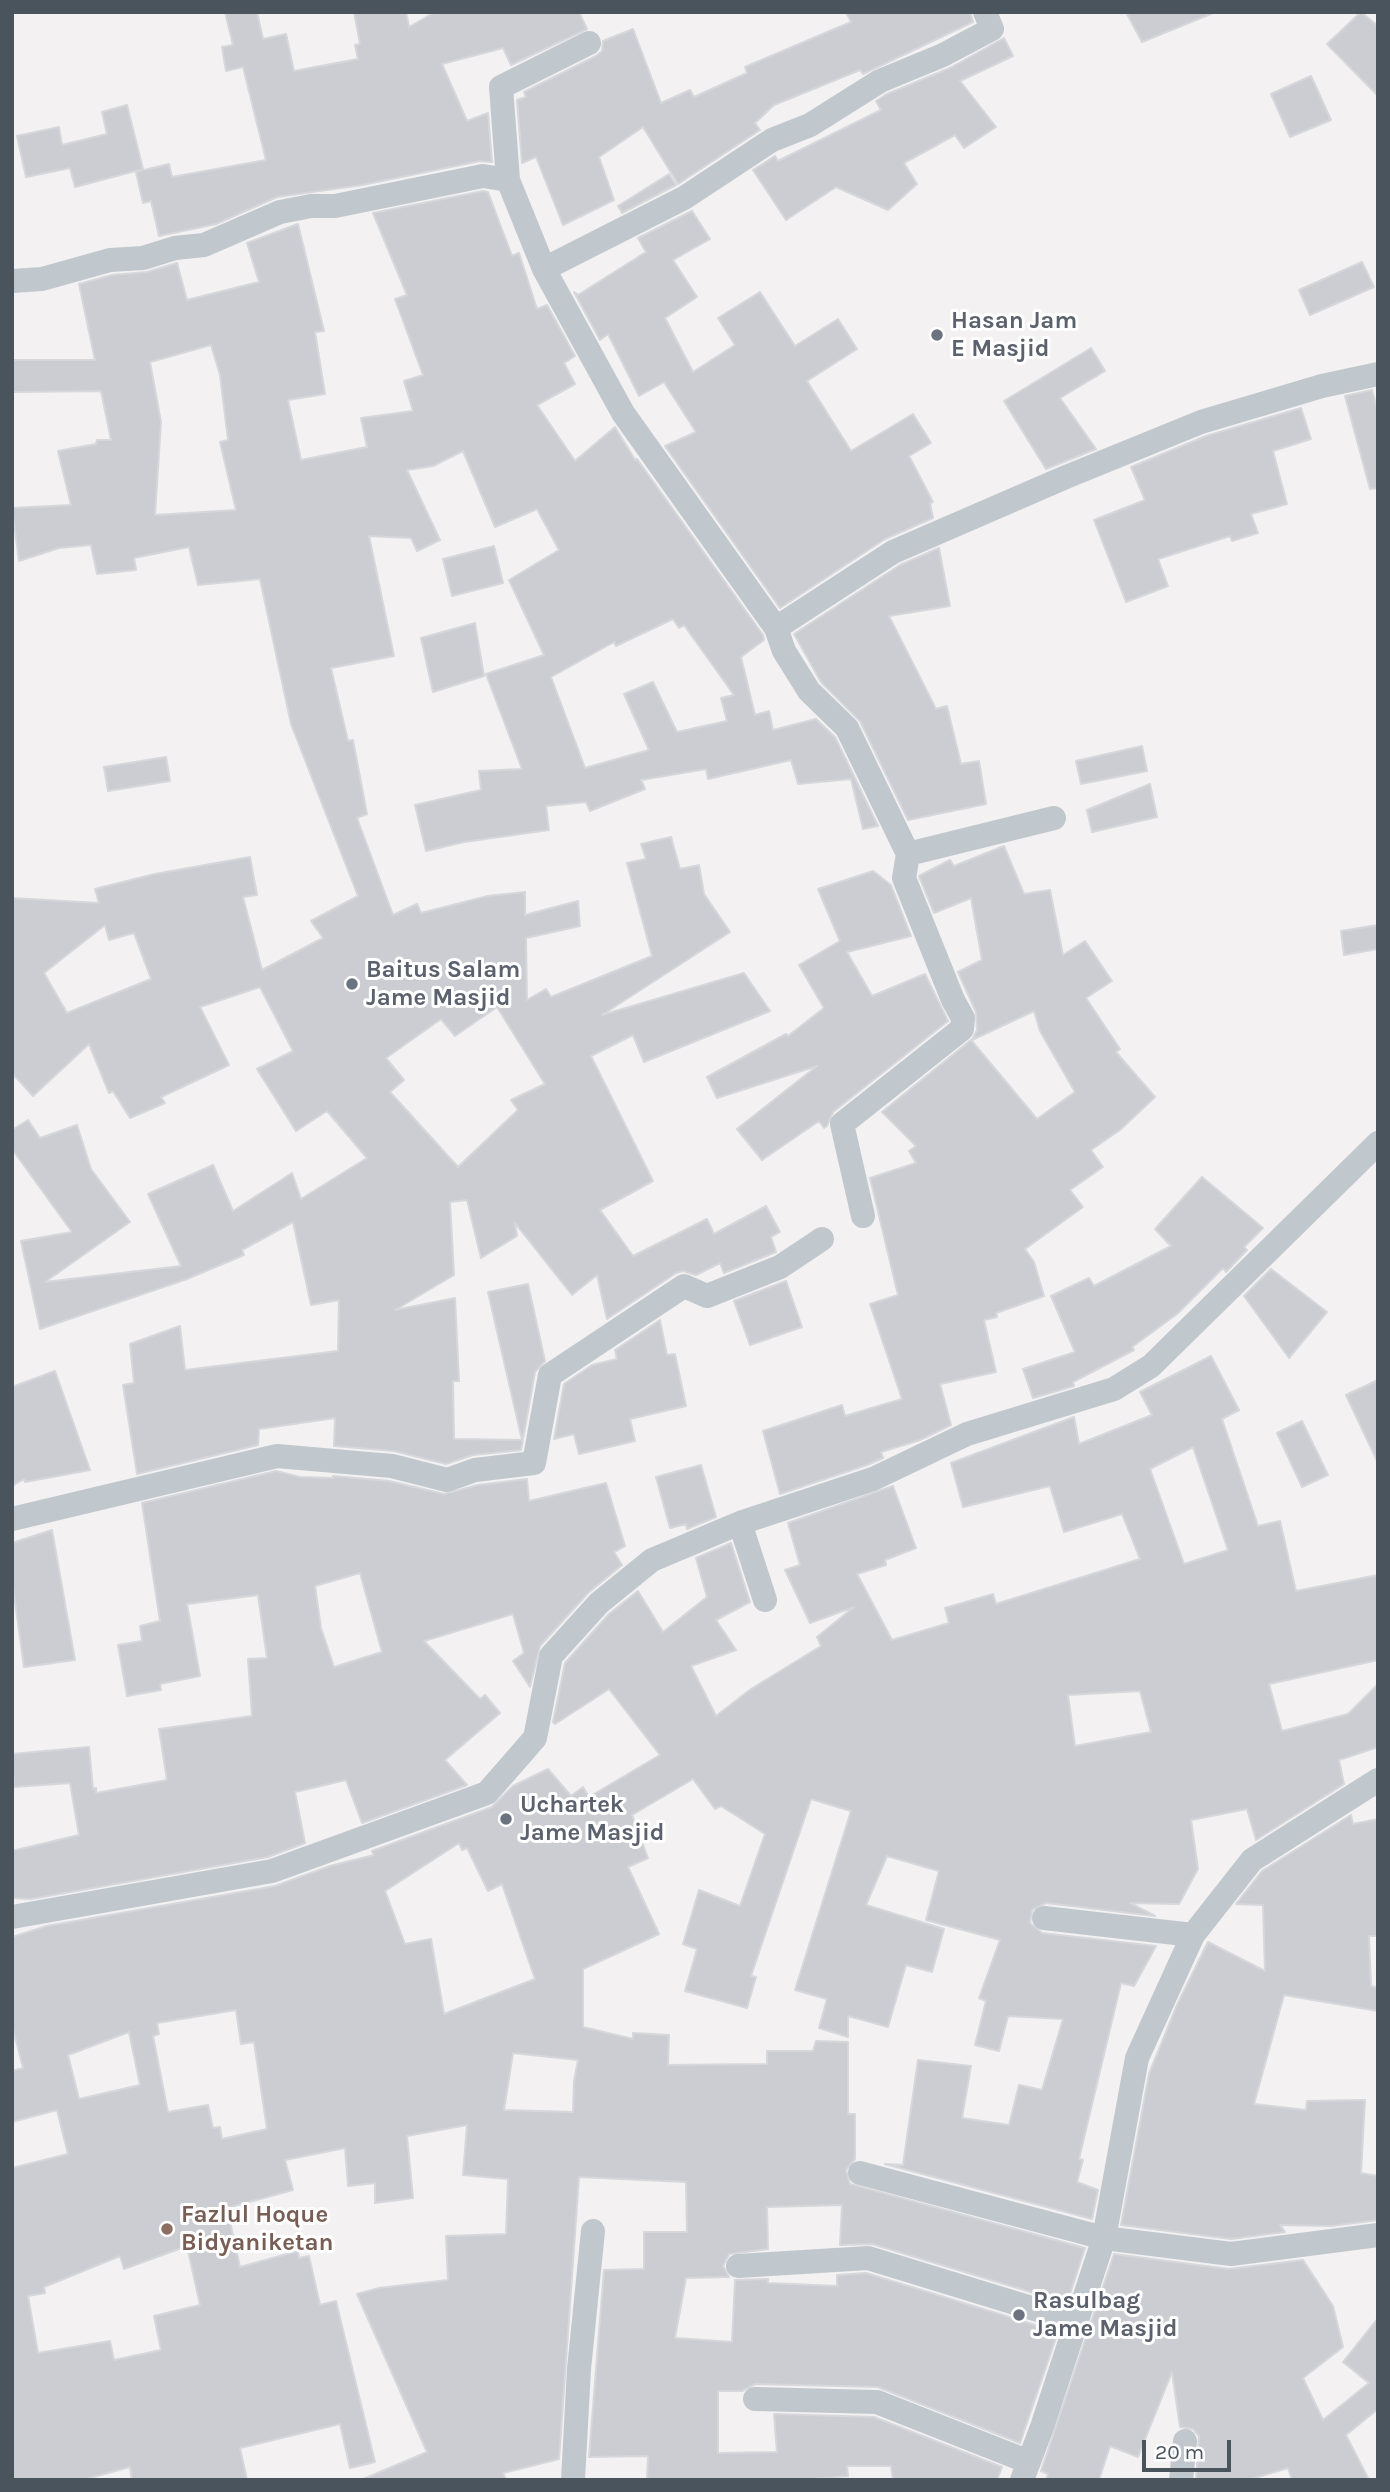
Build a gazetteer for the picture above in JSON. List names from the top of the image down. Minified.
{"places":["Hasan Jam E Masjid","Baitus Salam Jame Masjid","Uchartek Jame Masjid","Fazlul Hoque Bidyaniketan","Rasulbag Jame Masjid"],"scale_bar":"20 m"}
